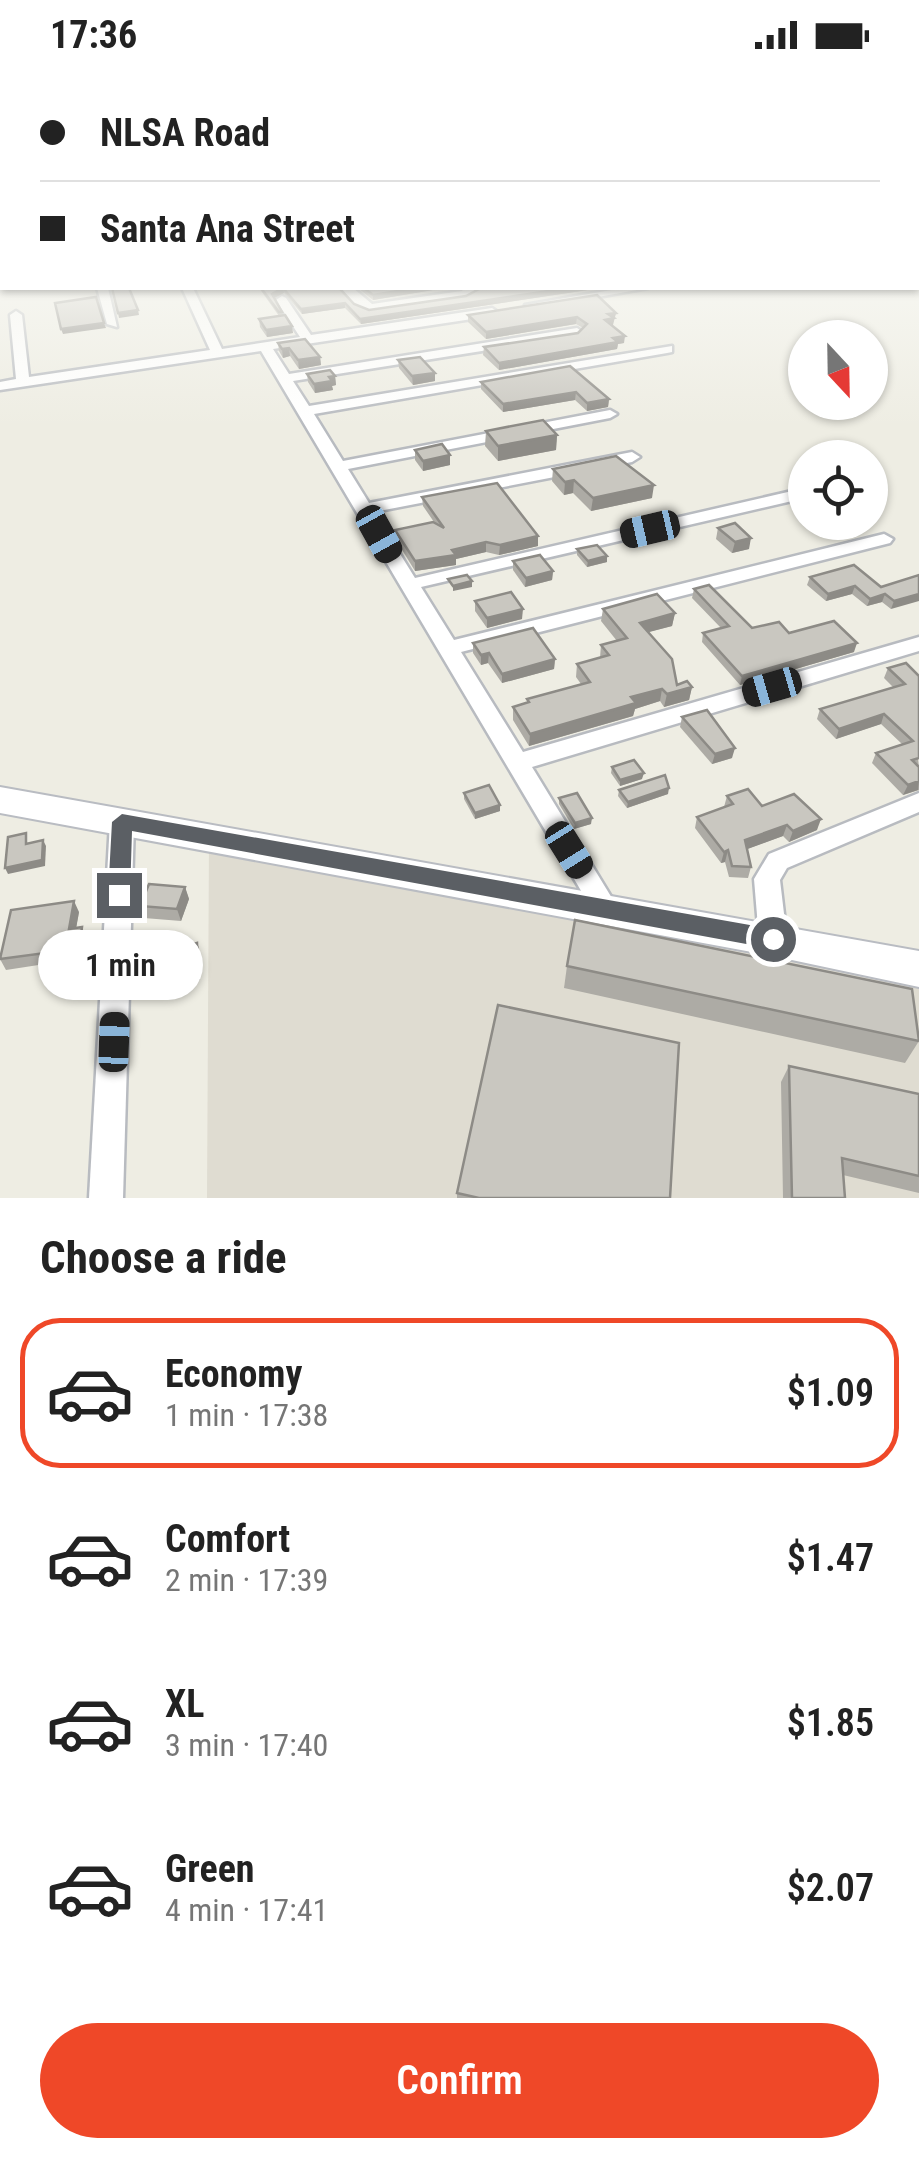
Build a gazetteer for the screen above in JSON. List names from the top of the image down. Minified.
{"north":"bottom","page":{"status":"17:36","banner":["NLSA Road","Santa Ana Street"],"bubble":"1 min","heading":"Choose a ride","list":[{"name":"Economy","note":"1 min · 17:38","value":"$1.09"},{"name":"Comfort","note":"2 min · 17:39","value":"$1.47"},{"name":"XL","note":"3 min · 17:40","value":"$1.85"},{"name":"Green","note":"4 min · 17:41","value":"$2.07"}],"buttons":"Confirm"}}
